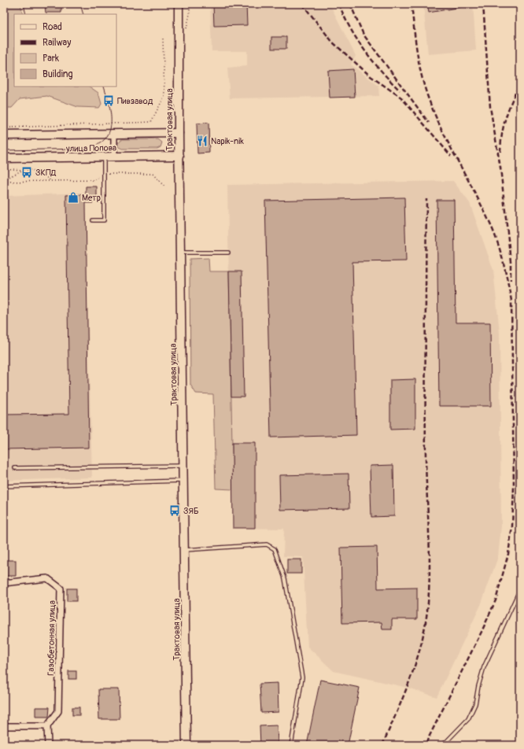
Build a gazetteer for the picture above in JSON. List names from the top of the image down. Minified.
{"streets":{"main road":["Трактовая улица","улица Попова"],"street":["Газобетонная улица"]},"crossings":[["Трактовая улица","улица Попова"]],"places":{"bus stop":["Пивзавод","ЗКПД","ЗЯБ"],"restaurant":["Napik-nik"],"shop":["Метр"]},"legend":["Road","Railway","Park","Building"]}
